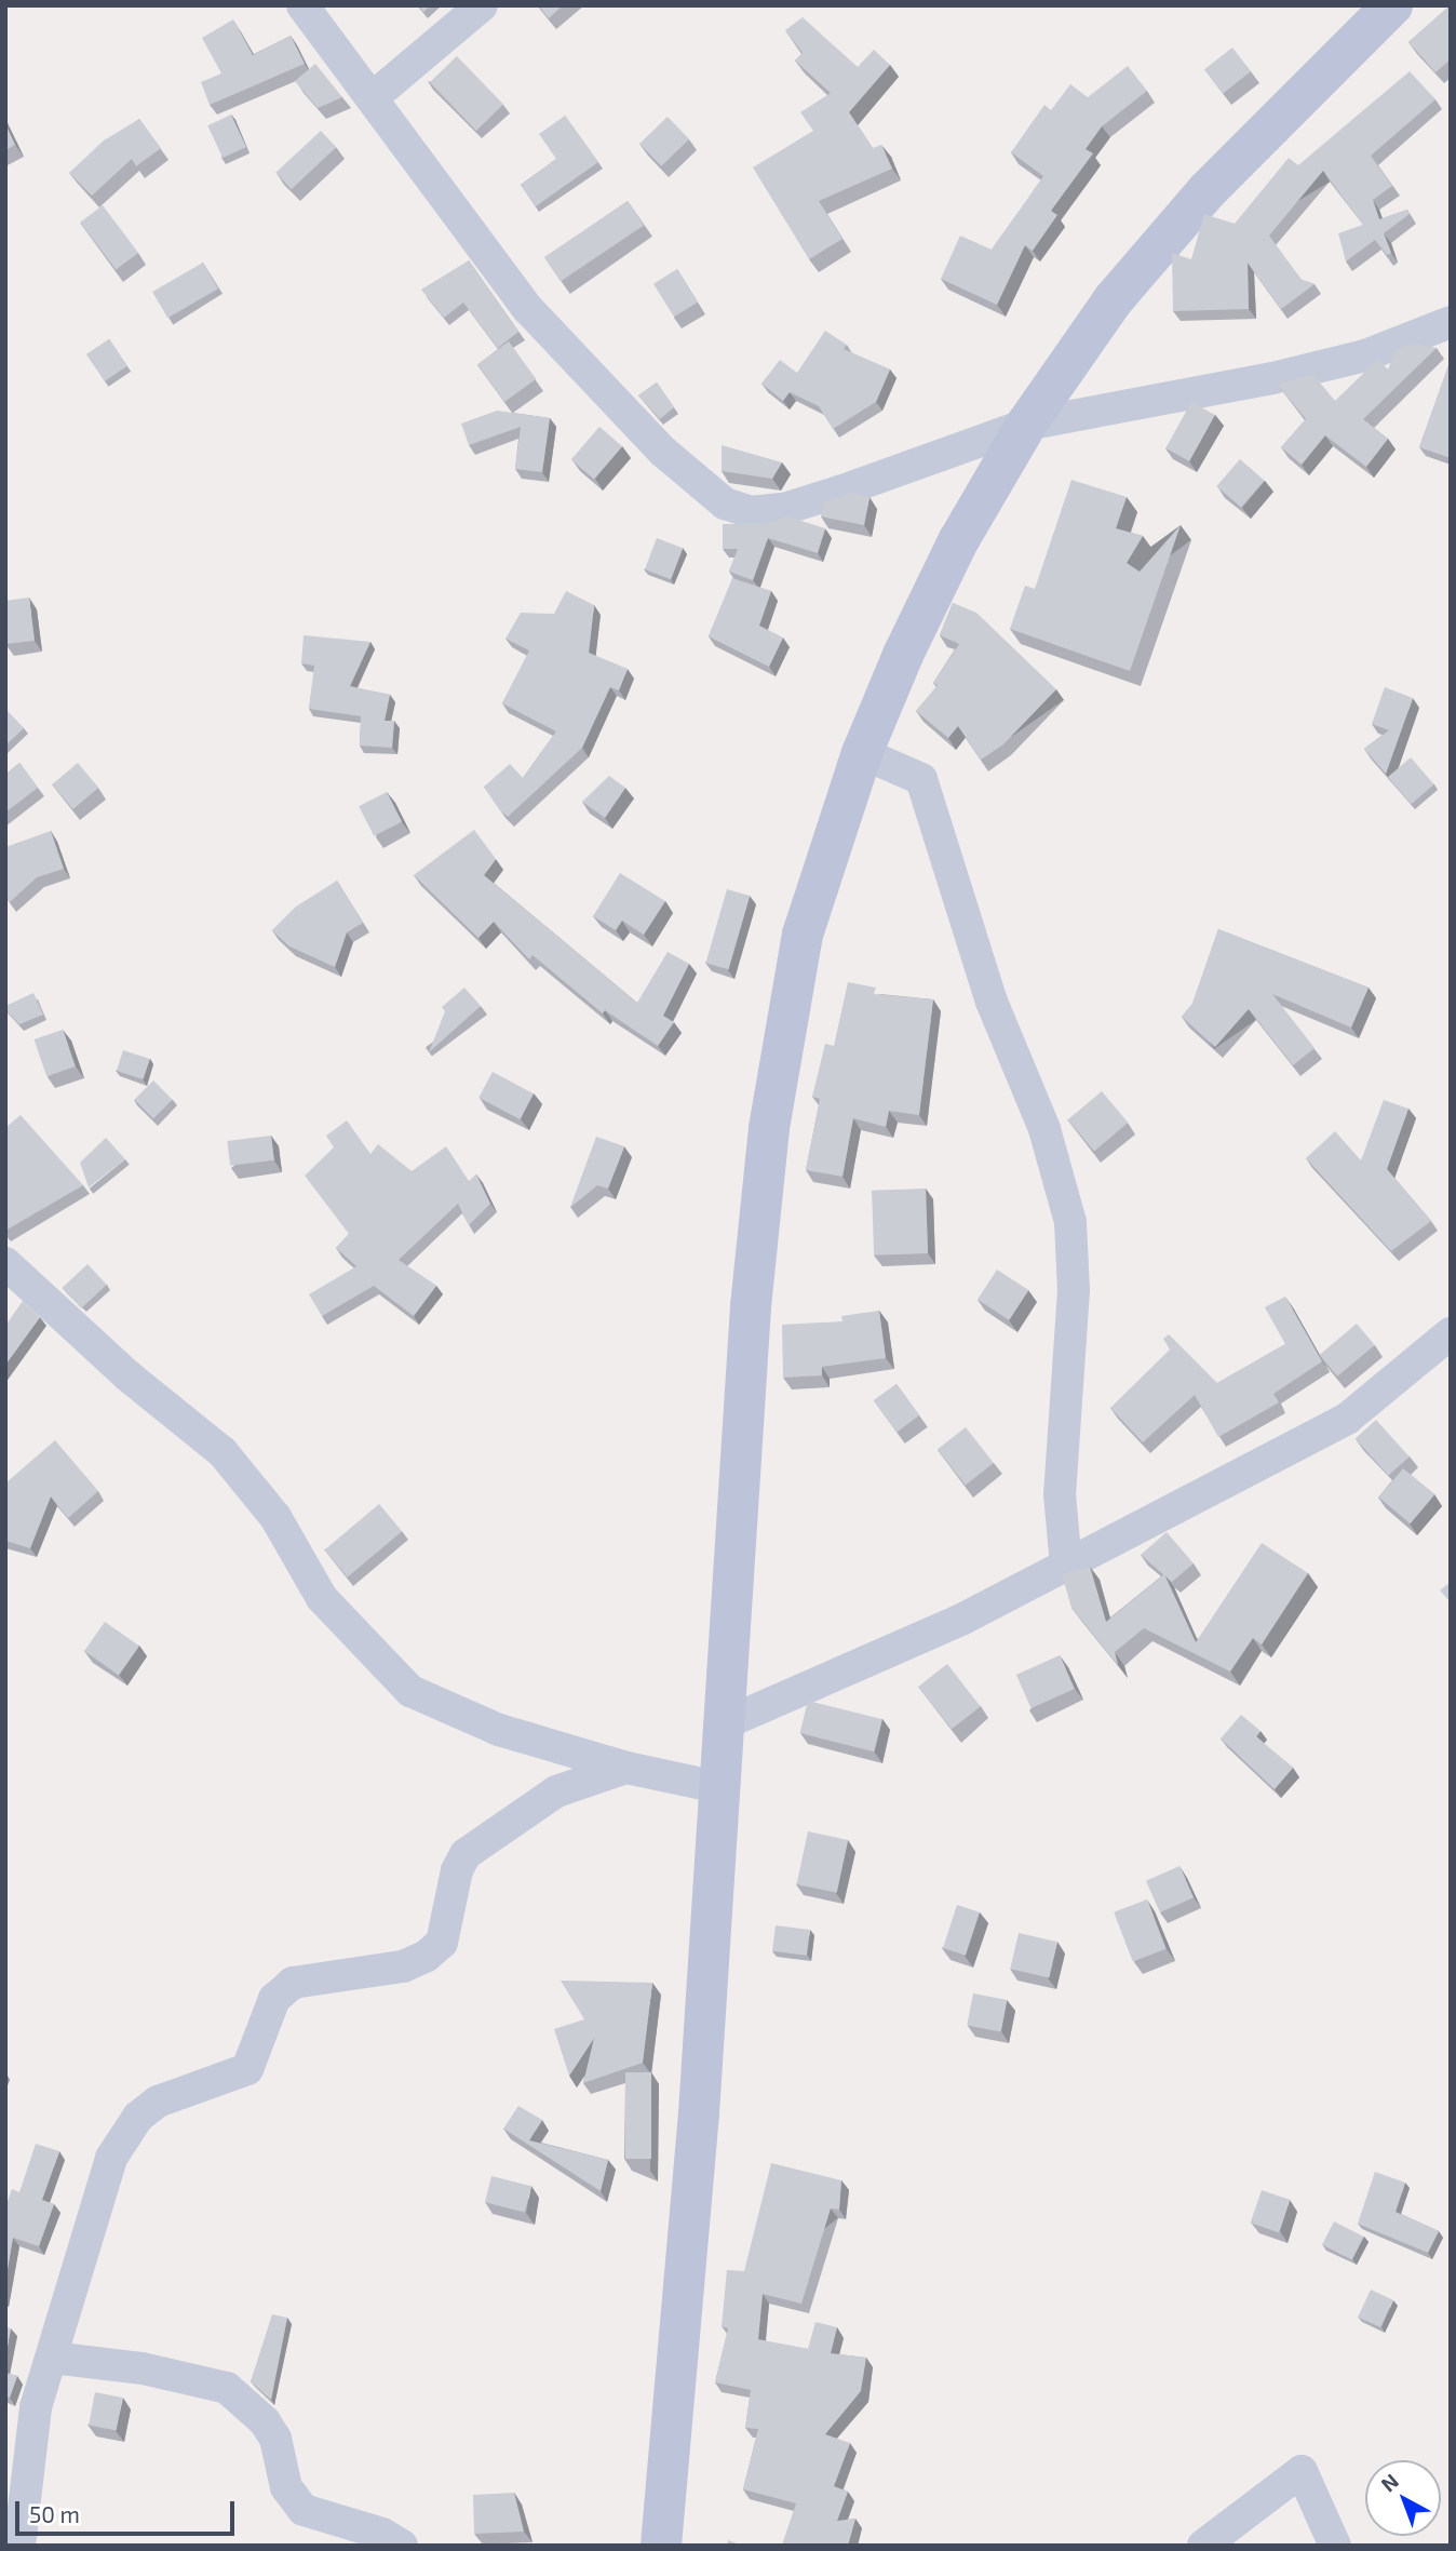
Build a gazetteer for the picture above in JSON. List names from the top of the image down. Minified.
{"scale_bar":"50 m","north":"top left"}
